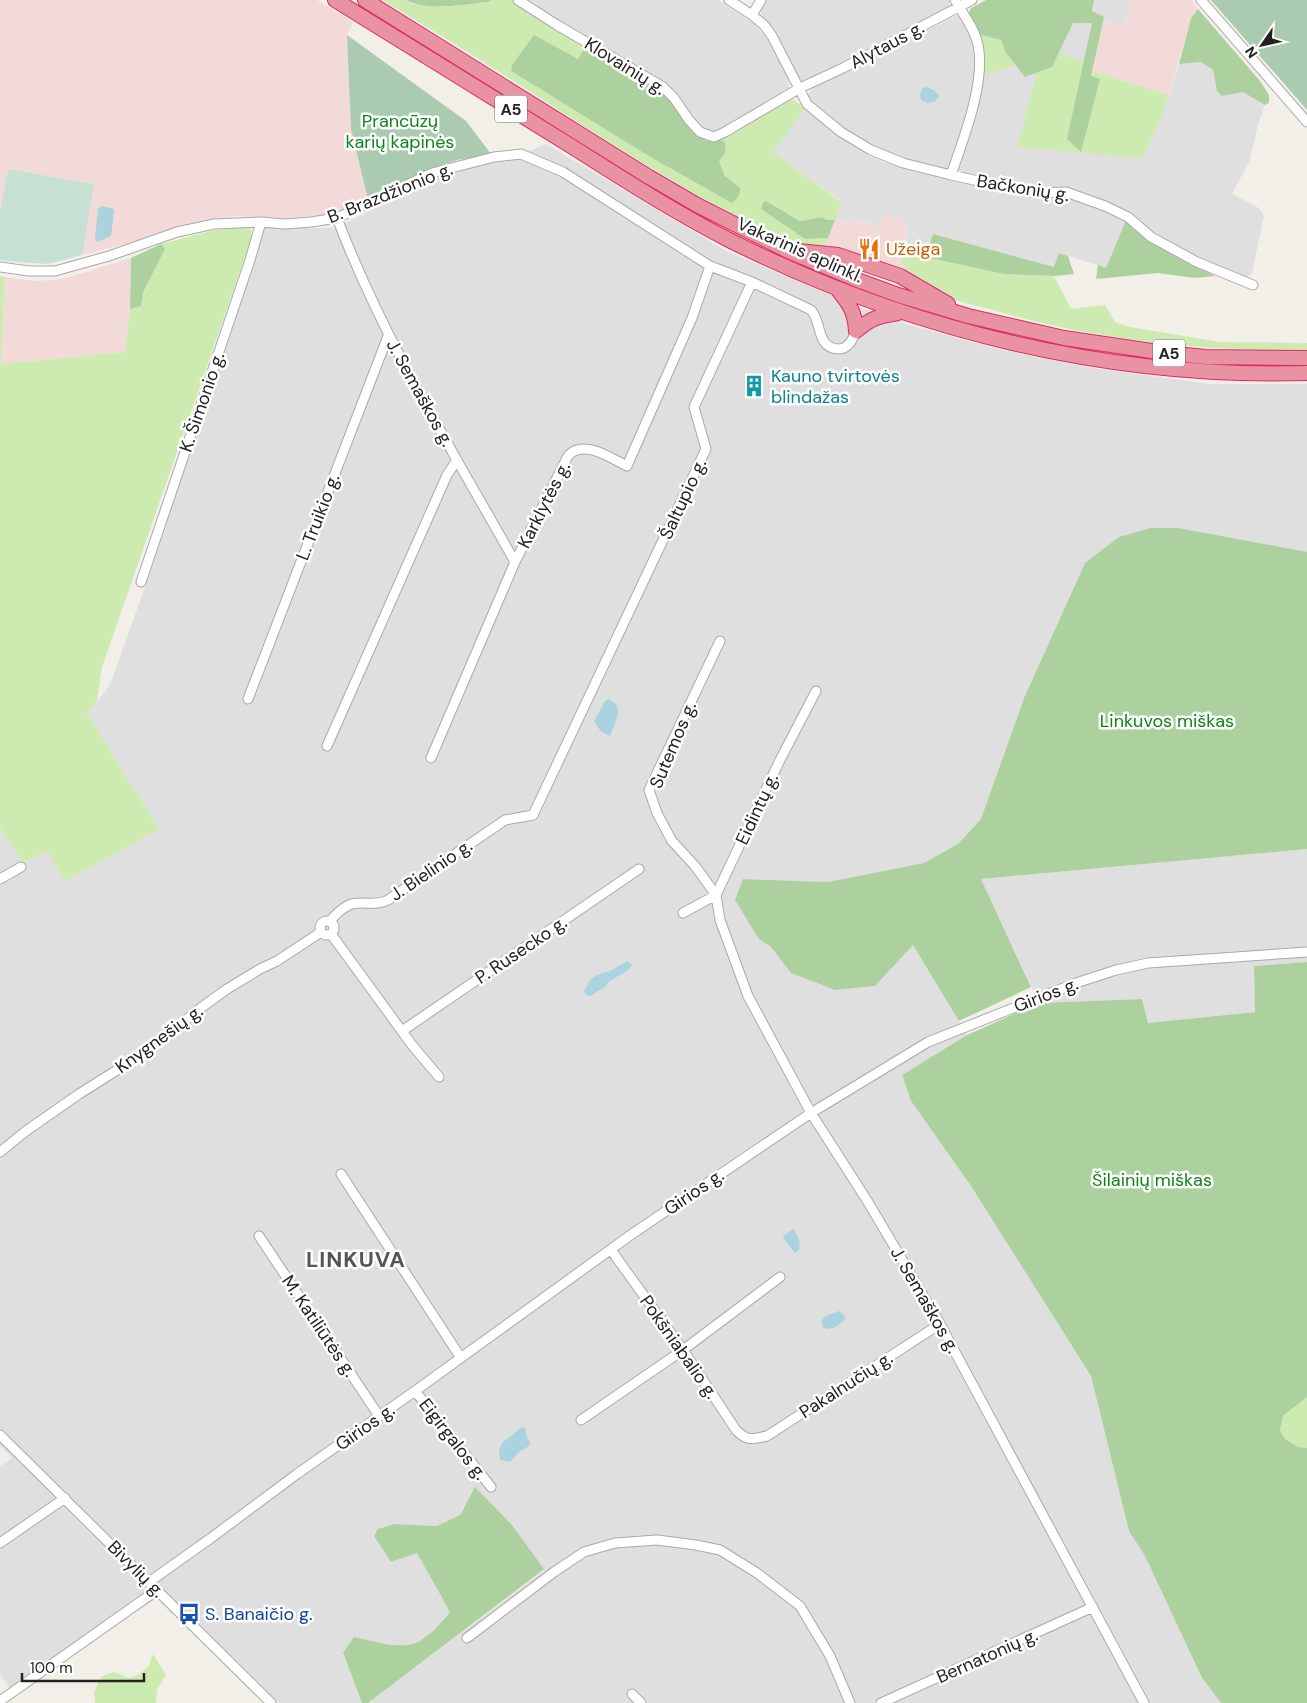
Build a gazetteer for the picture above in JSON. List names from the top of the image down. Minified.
{"streets":{"highway":["A5","Vakarinis aplinkl."],"street":["Alytaus g.","Klovainių g.","Bačkonių g.","B. Brazdžionio g.","J. Semaškos g.","K. Šimonio g.","Šaltupio g.","Karklytės g.","L. Truikio g.","Sutemos g.","Eidintų g.","J. Bielinio g.","P. Rusecko g.","Girios g.","Knygnešių g.","M. Katiliūtės g.","Pokšniabalio g.","Pakalnučių g.","Eigirgalos g.","Bivylių g.","Bernatonių g."]},"crossings":[["Alytaus g.","Klovainių g."],["Alytaus g.","Bačkonių g."],["Klovainių g.","Bačkonių g."],["B. Brazdžionio g.","J. Semaškos g."],["B. Brazdžionio g.","K. Šimonio g."],["B. Brazdžionio g.","Šaltupio g."],["B. Brazdžionio g.","Karklytės g."],["J. Semaškos g.","Karklytės g."],["J. Semaškos g.","L. Truikio g."],["J. Semaškos g.","Sutemos g."],["J. Semaškos g.","Eidintų g."],["J. Semaškos g.","Girios g."],["J. Semaškos g.","Pakalnučių g."],["J. Semaškos g.","Bernatonių g."],["Šaltupio g.","J. Bielinio g."],["Sutemos g.","Eidintų g."],["J. Bielinio g.","Knygnešių g."],["Girios g.","M. Katiliūtės g."],["Girios g.","Pokšniabalio g."],["Girios g.","Eigirgalos g."],["Girios g.","Bivylių g."],["Pokšniabalio g.","Pakalnučių g."]],"districts":["LINKUVA"],"parks":["Prancūzų karių kapinės","Linkuvos miškas","Šilainių miškas"],"places":{"restaurant":["Užeiga"],"building":["Kauno tvirtovės blindažas"],"bus stop":["S. Banaičio g."]},"scale_bar":"100 m","north":"bottom left"}
